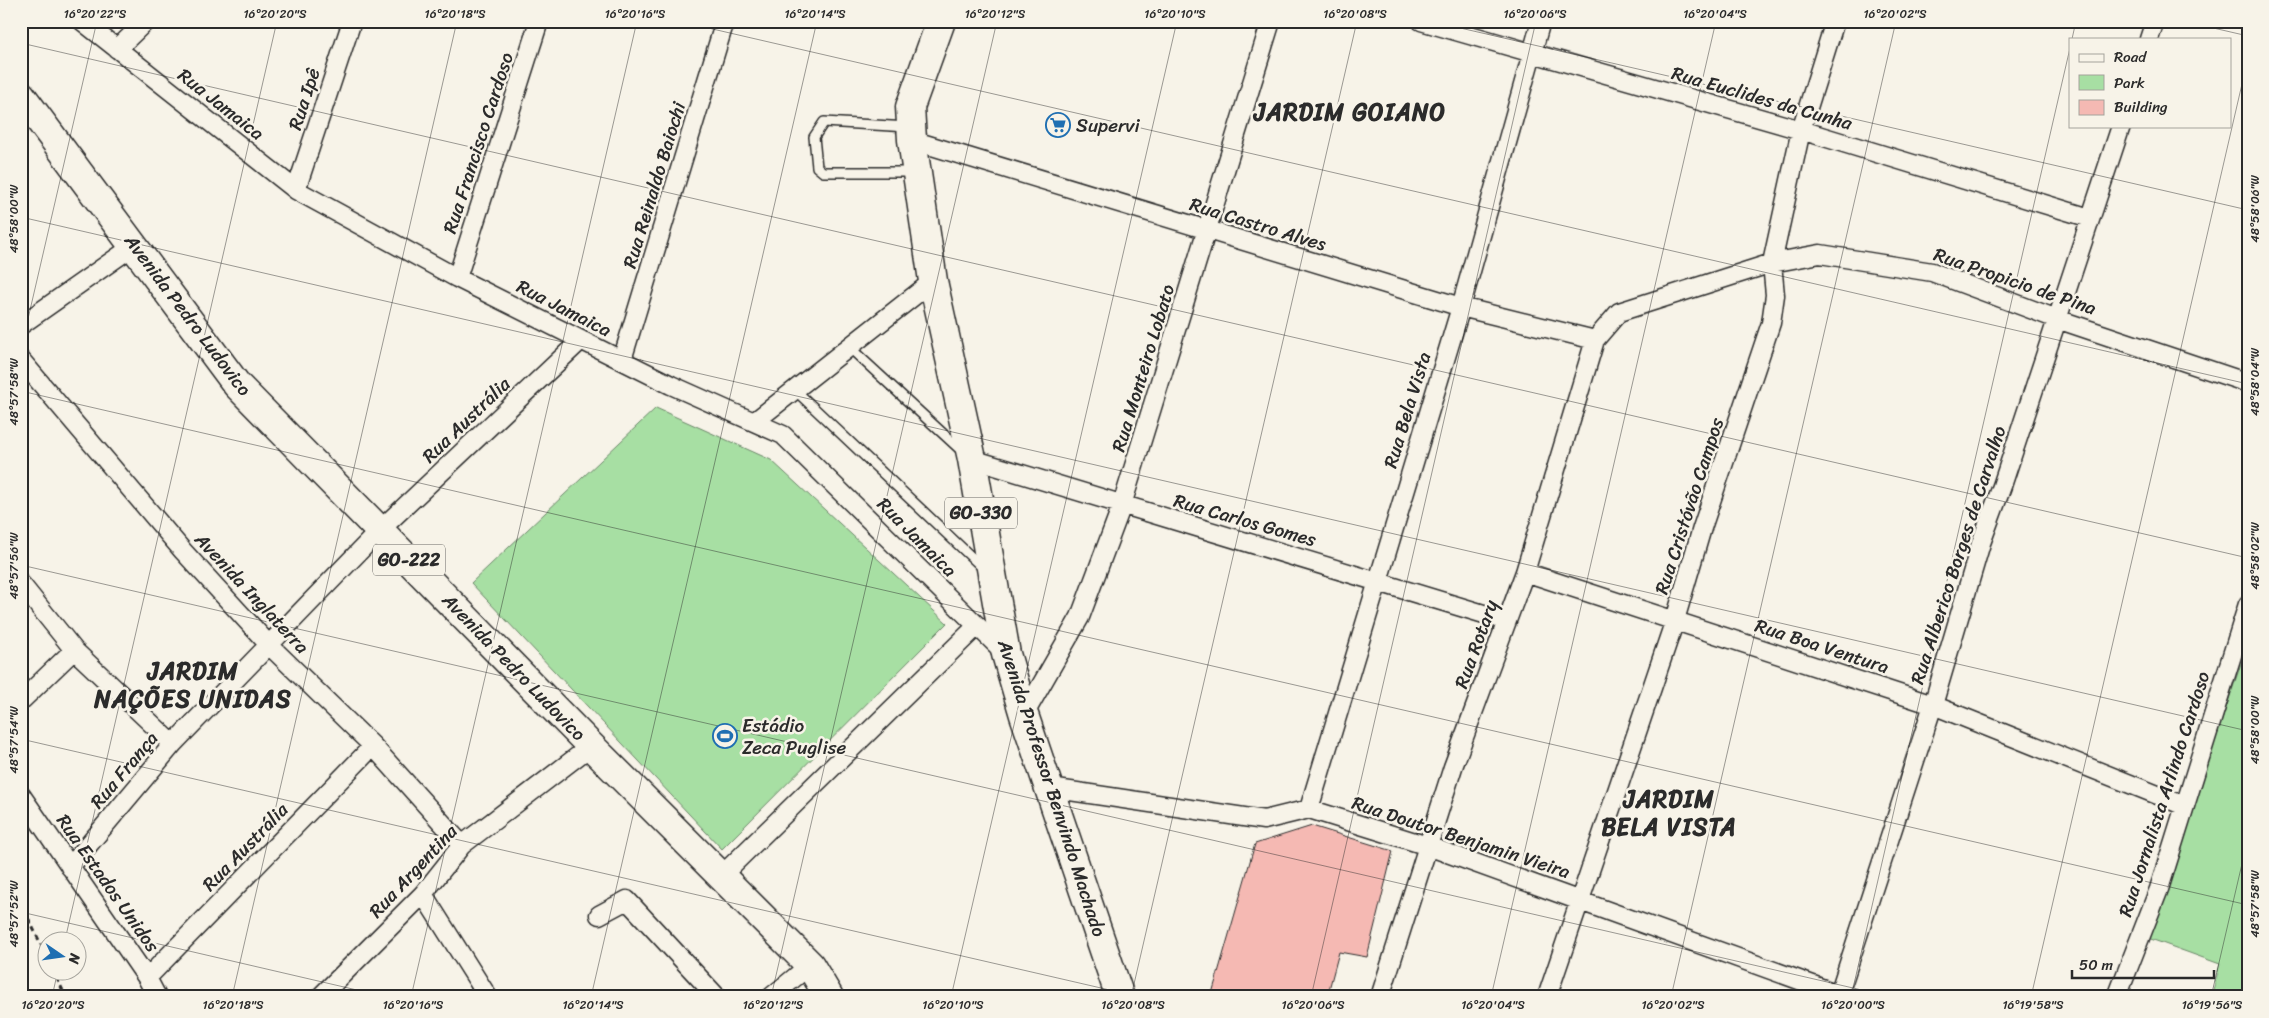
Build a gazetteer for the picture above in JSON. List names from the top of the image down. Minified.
{"streets":{"main road":["Avenida Pedro Ludovico","GO-330","GO-222","Avenida Professor Benvindo Machado"],"street":["Rua Euclides da Cunha","Rua Ipê","Rua Jamaica","Rua Francisco Cardoso","Rua Reinaldo Baiochi","Rua Castro Alves","Rua Propicio de Pina","Rua Monteiro Lobato","Rua Bela Vista","Rua Austrália","Rua Cristóvão Campos","Rua Carlos Gomes","Rua Alberico Borges de Carvalho","Avenida Inglaterra","Rua Rotary","Rua Boa Ventura","Rua França","Rua Jornalista Arlindo Cardoso","Rua Doutor Benjamin Vieira","Rua Argentina","Rua Estados Unidos"]},"crossings":[["Rua Euclides da Cunha","Rua Bela Vista"],["Rua Euclides da Cunha","Rua Cristóvão Campos"],["Rua Euclides da Cunha","Rua Alberico Borges de Carvalho"],["Rua Ipê","Rua Jamaica"],["Rua Jamaica","Rua Francisco Cardoso"],["Rua Jamaica","Rua Reinaldo Baiochi"],["Rua Jamaica","Rua Austrália"],["Rua Jamaica","Avenida Professor Benvindo Machado"],["Rua Castro Alves","Rua Monteiro Lobato"],["Rua Castro Alves","Rua Bela Vista"],["Rua Castro Alves","Rua Rotary"],["Rua Castro Alves","Avenida Professor Benvindo Machado"],["Rua Propicio de Pina","Rua Cristóvão Campos"],["Rua Propicio de Pina","Rua Alberico Borges de Carvalho"],["Rua Propicio de Pina","Rua Rotary"],["Avenida Pedro Ludovico","Rua Austrália"],["Avenida Pedro Ludovico","Rua França"],["Avenida Pedro Ludovico","Rua Argentina"],["Rua Monteiro Lobato","Rua Carlos Gomes"],["Rua Monteiro Lobato","Avenida Professor Benvindo Machado"],["Rua Bela Vista","Rua Carlos Gomes"],["Rua Bela Vista","Rua Doutor Benjamin Vieira"],["Rua Austrália","Avenida Inglaterra"],["Rua Austrália","Rua França"],["Rua Austrália","Rua Estados Unidos"],["Rua Cristóvão Campos","Rua Boa Ventura"],["Rua Cristóvão Campos","Rua Doutor Benjamin Vieira"],["Rua Carlos Gomes","Rua Rotary"],["Rua Carlos Gomes","Avenida Professor Benvindo Machado"],["Rua Alberico Borges de Carvalho","Rua Boa Ventura"],["Rua Alberico Borges de Carvalho","Rua Doutor Benjamin Vieira"],["Avenida Inglaterra","Rua França"],["Avenida Inglaterra","Rua Argentina"],["Rua Rotary","Rua Boa Ventura"],["Rua Rotary","Rua Doutor Benjamin Vieira"],["Rua Boa Ventura","Rua Jornalista Arlindo Cardoso"],["Rua França","Rua Estados Unidos"]],"districts":["JARDIM GOIANO","JARDIM NAÇÕES UNIDAS","JARDIM BELA VISTA"],"places":{"supermarket":["Supervi"],"sports":["Estádio Zeca Puglise"]},"legend":["Road","Park","Building"],"scale_bar":"50 m","north":"right","coordinates":["16°20'22\"S","16°20'20\"S","16°20'18\"S","16°20'16\"S","16°20'14\"S","16°20'12\"S","16°20'10\"S","16°20'08\"S","16°20'06\"S","16°20'04\"S","16°20'02\"S","48°58'06\"W","48°58'00\"W","48°58'04\"W","48°57'58\"W","48°58'02\"W","48°57'56\"W","48°57'54\"W","48°57'52\"W","16°20'00\"S","16°19'58\"S","16°19'56\"S"]}
